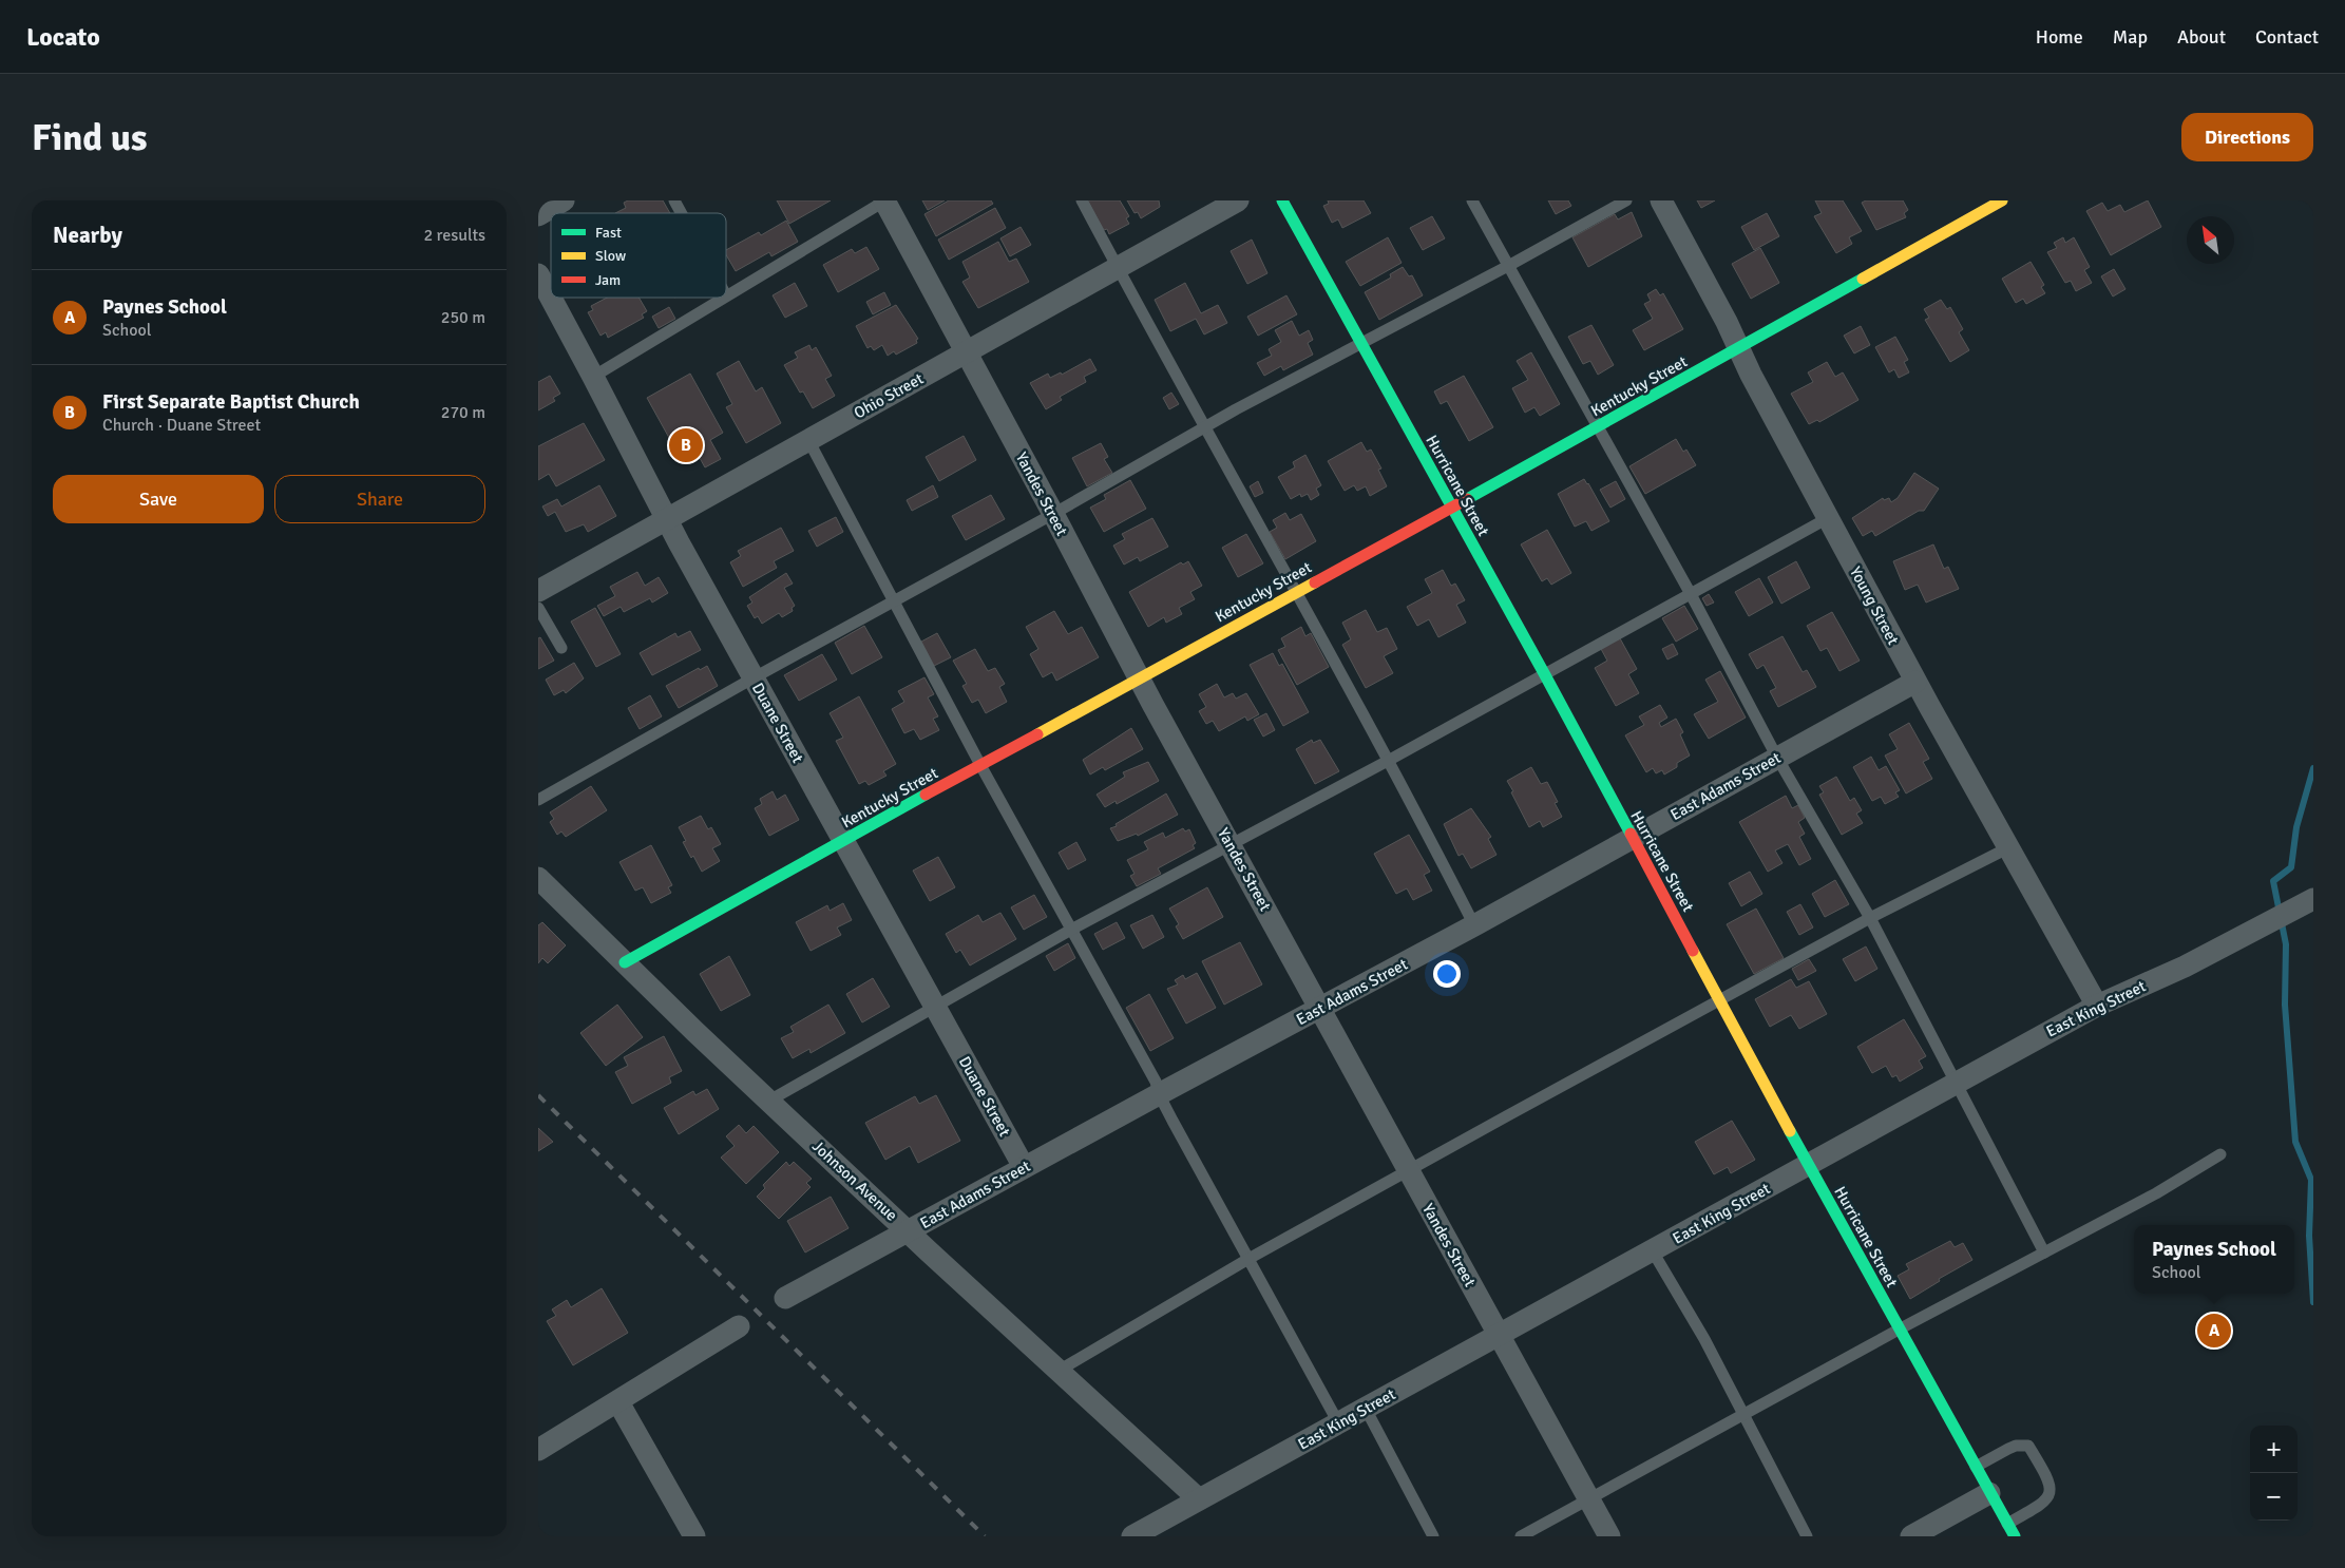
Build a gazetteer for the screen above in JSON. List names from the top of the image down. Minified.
{"streets":{"street":["Kentucky Street","Ohio Street","Hurricane Street","Yandes Street","Young Street","Duane Street","East Adams Street","East King Street","Johnson Avenue"]},"crossings":[["Kentucky Street","Hurricane Street"],["Kentucky Street","Yandes Street"],["Kentucky Street","Young Street"],["Kentucky Street","Duane Street"],["Kentucky Street","Johnson Avenue"],["Ohio Street","Yandes Street"],["Ohio Street","Duane Street"],["Hurricane Street","East Adams Street"],["Hurricane Street","East King Street"],["Yandes Street","East Adams Street"],["Yandes Street","East King Street"],["Young Street","East Adams Street"],["Young Street","East King Street"],["Duane Street","East Adams Street"],["East Adams Street","Johnson Avenue"],["East King Street","Johnson Avenue"]],"legend":["Fast","Slow","Jam"],"north":"top left","page":{"header":"Locato","nav":["Home","Map","About","Contact"],"buttons":["Directions",["Save","Share"]],"title":"Find us","heading":["Nearby","2 results"],"list":[{"mark":"A","name":"Paynes School","note":"School","value":"250 m"},{"mark":"B","name":"First Separate Baptist Church","note":"Church · Duane Street","value":"270 m"}],"pins":["B","A"],"popup":["Paynes School","School"],"map_buttons":["+","−"]}}
